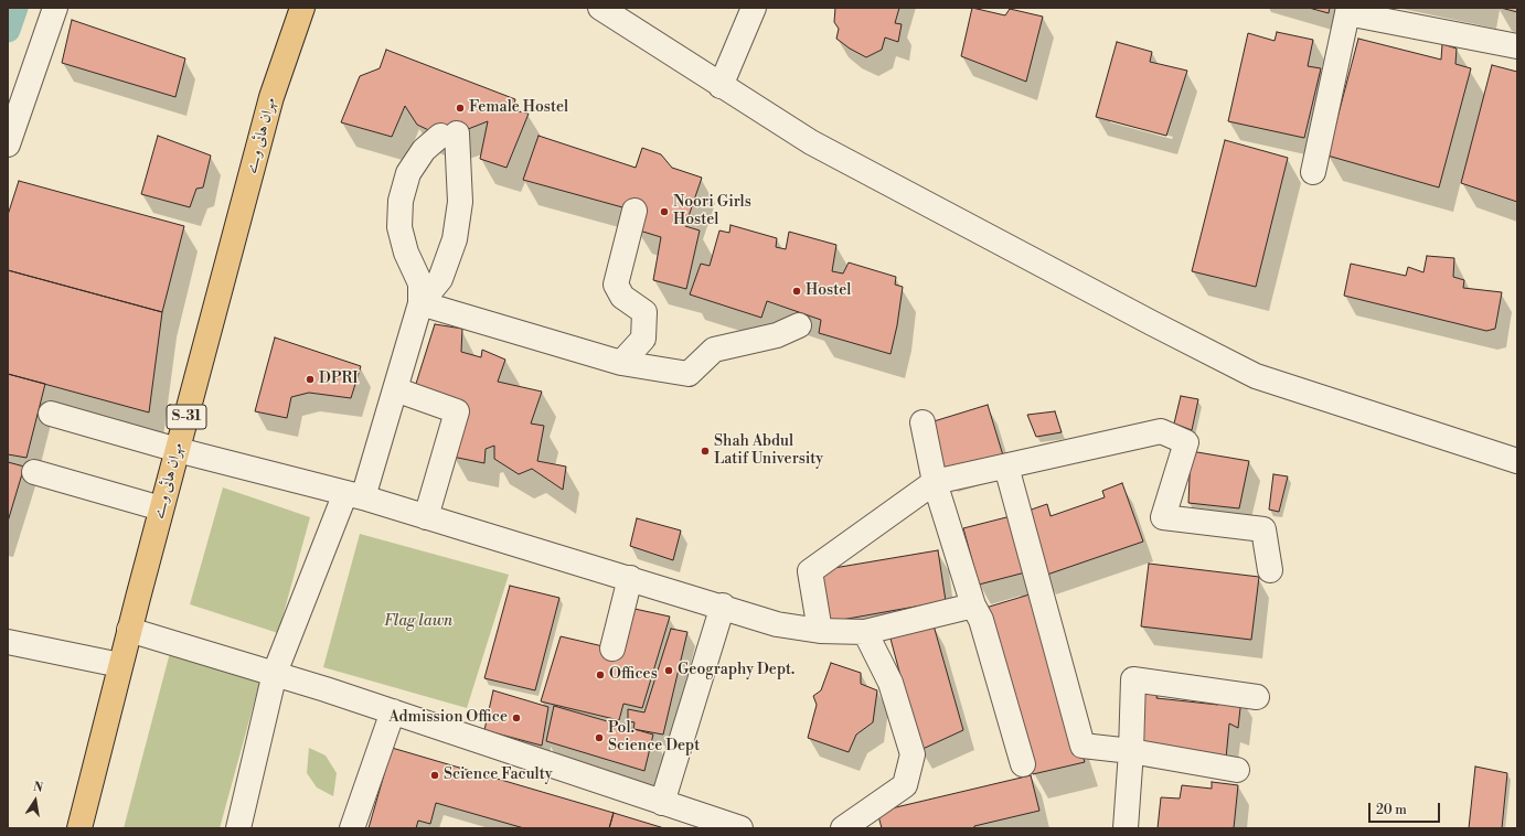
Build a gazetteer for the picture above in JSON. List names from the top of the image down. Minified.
{"streets":{"main road":["مہران ہائی وے","S-31"]},"parks":["Flag lawn"],"places":["Female Hostel","Noori Girls Hostel","Hostel","DPRI","Shah Abdul Latif University","Geography Dept.","Offices","Admission Office","Pol. Science Dept","Science Faculty"],"scale_bar":"20 m","north":"top"}
